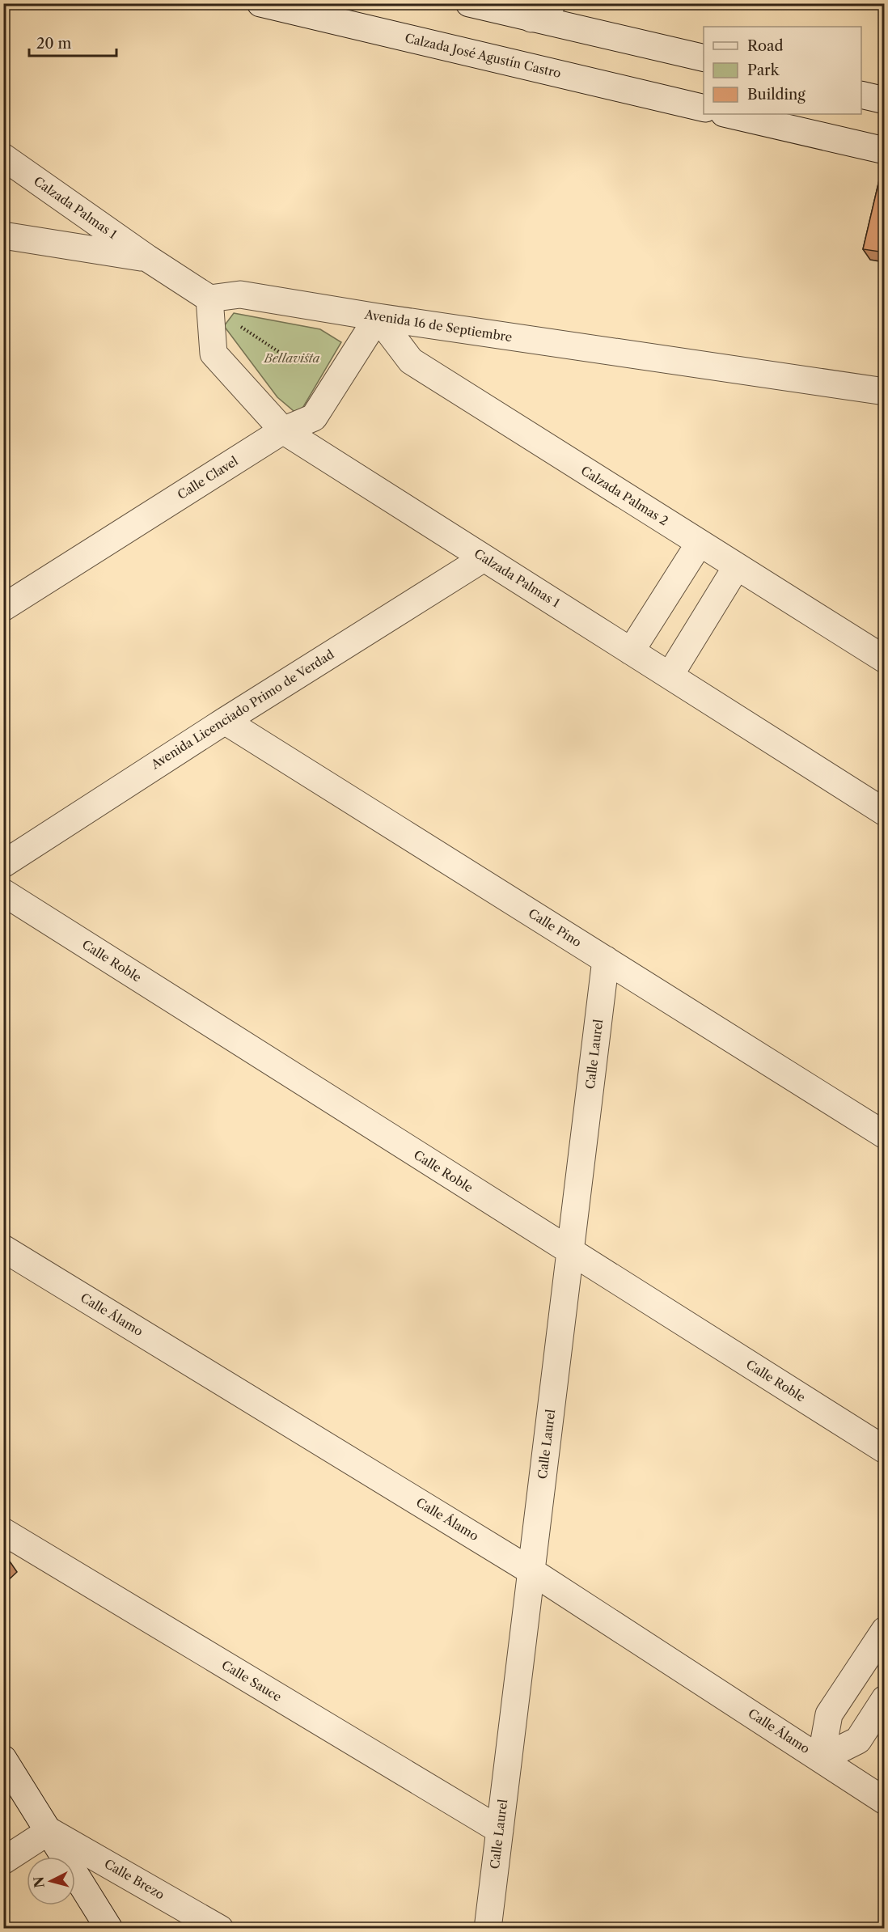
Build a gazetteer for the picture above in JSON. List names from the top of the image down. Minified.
{"streets":{"street":["Calzada José Agustín Castro","Calzada Palmas 1","Avenida 16 de Septiembre","Calle Clavel","Calzada Palmas 2","Avenida Licenciado Primo de Verdad","Calle Pino","Calle Roble","Calle Laurel","Calle Álamo","Calle Sauce","Calle Brezo"]},"crossings":[["Calzada Palmas 1","Avenida 16 de Septiembre"],["Calzada Palmas 1","Calle Clavel"],["Calzada Palmas 1","Avenida Licenciado Primo de Verdad"],["Avenida 16 de Septiembre","Calle Clavel"],["Avenida 16 de Septiembre","Calzada Palmas 2"],["Calle Clavel","Calzada Palmas 2"],["Avenida Licenciado Primo de Verdad","Calle Pino"],["Calle Pino","Calle Laurel"],["Calle Roble","Calle Laurel"],["Calle Laurel","Calle Álamo"],["Calle Laurel","Calle Sauce"]],"parks":["Bellavista"],"legend":["Road","Park","Building"],"scale_bar":"20 m","north":"left"}
